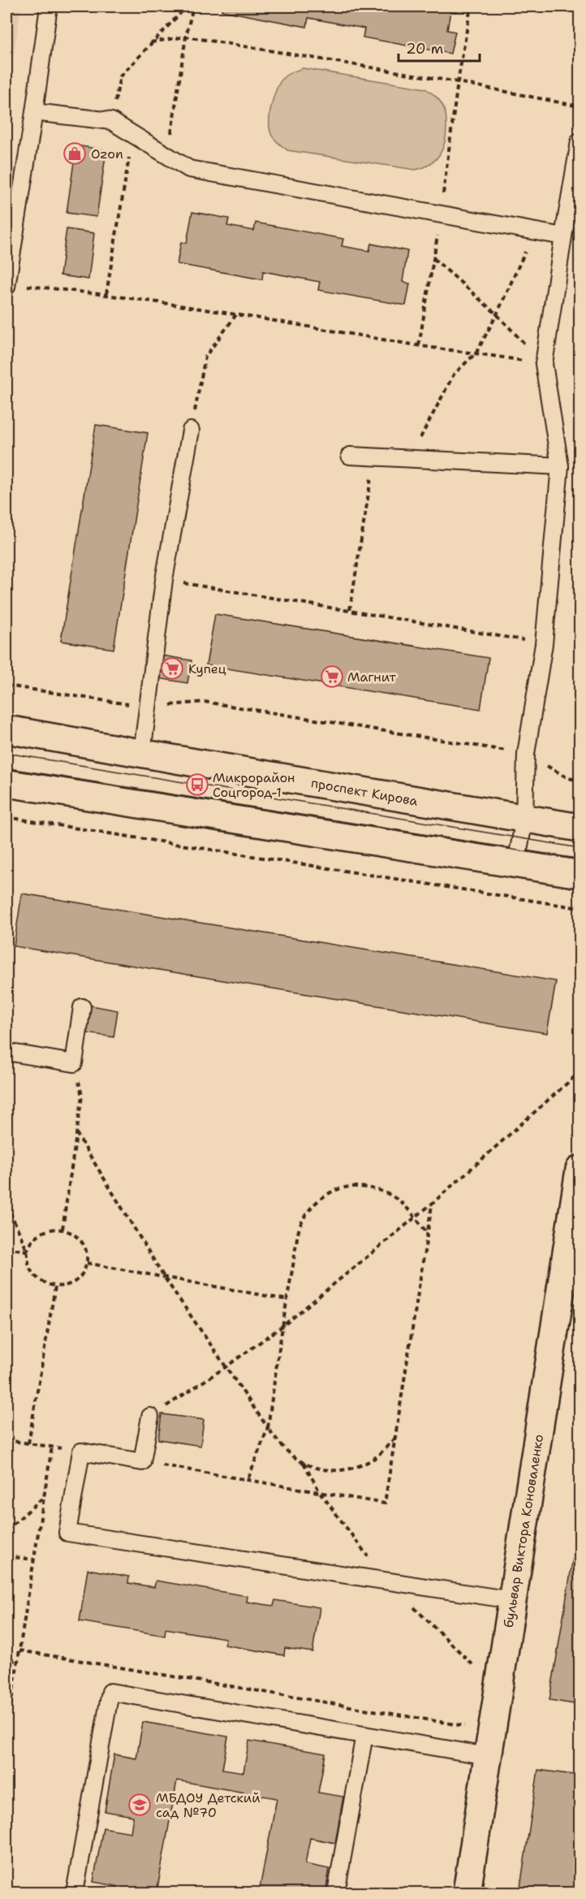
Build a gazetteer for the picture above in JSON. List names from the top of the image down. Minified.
{"streets":{"street":["проспект Кирова","бульвар Виктора Коноваленко"]},"places":{"shop":["Ozon"],"supermarket":["Купец","Магнит"],"bus stop":["Микрорайон Соцгород-1"],"school or university":["МБДОУ Детский сад №70"]},"scale_bar":"20 m"}
